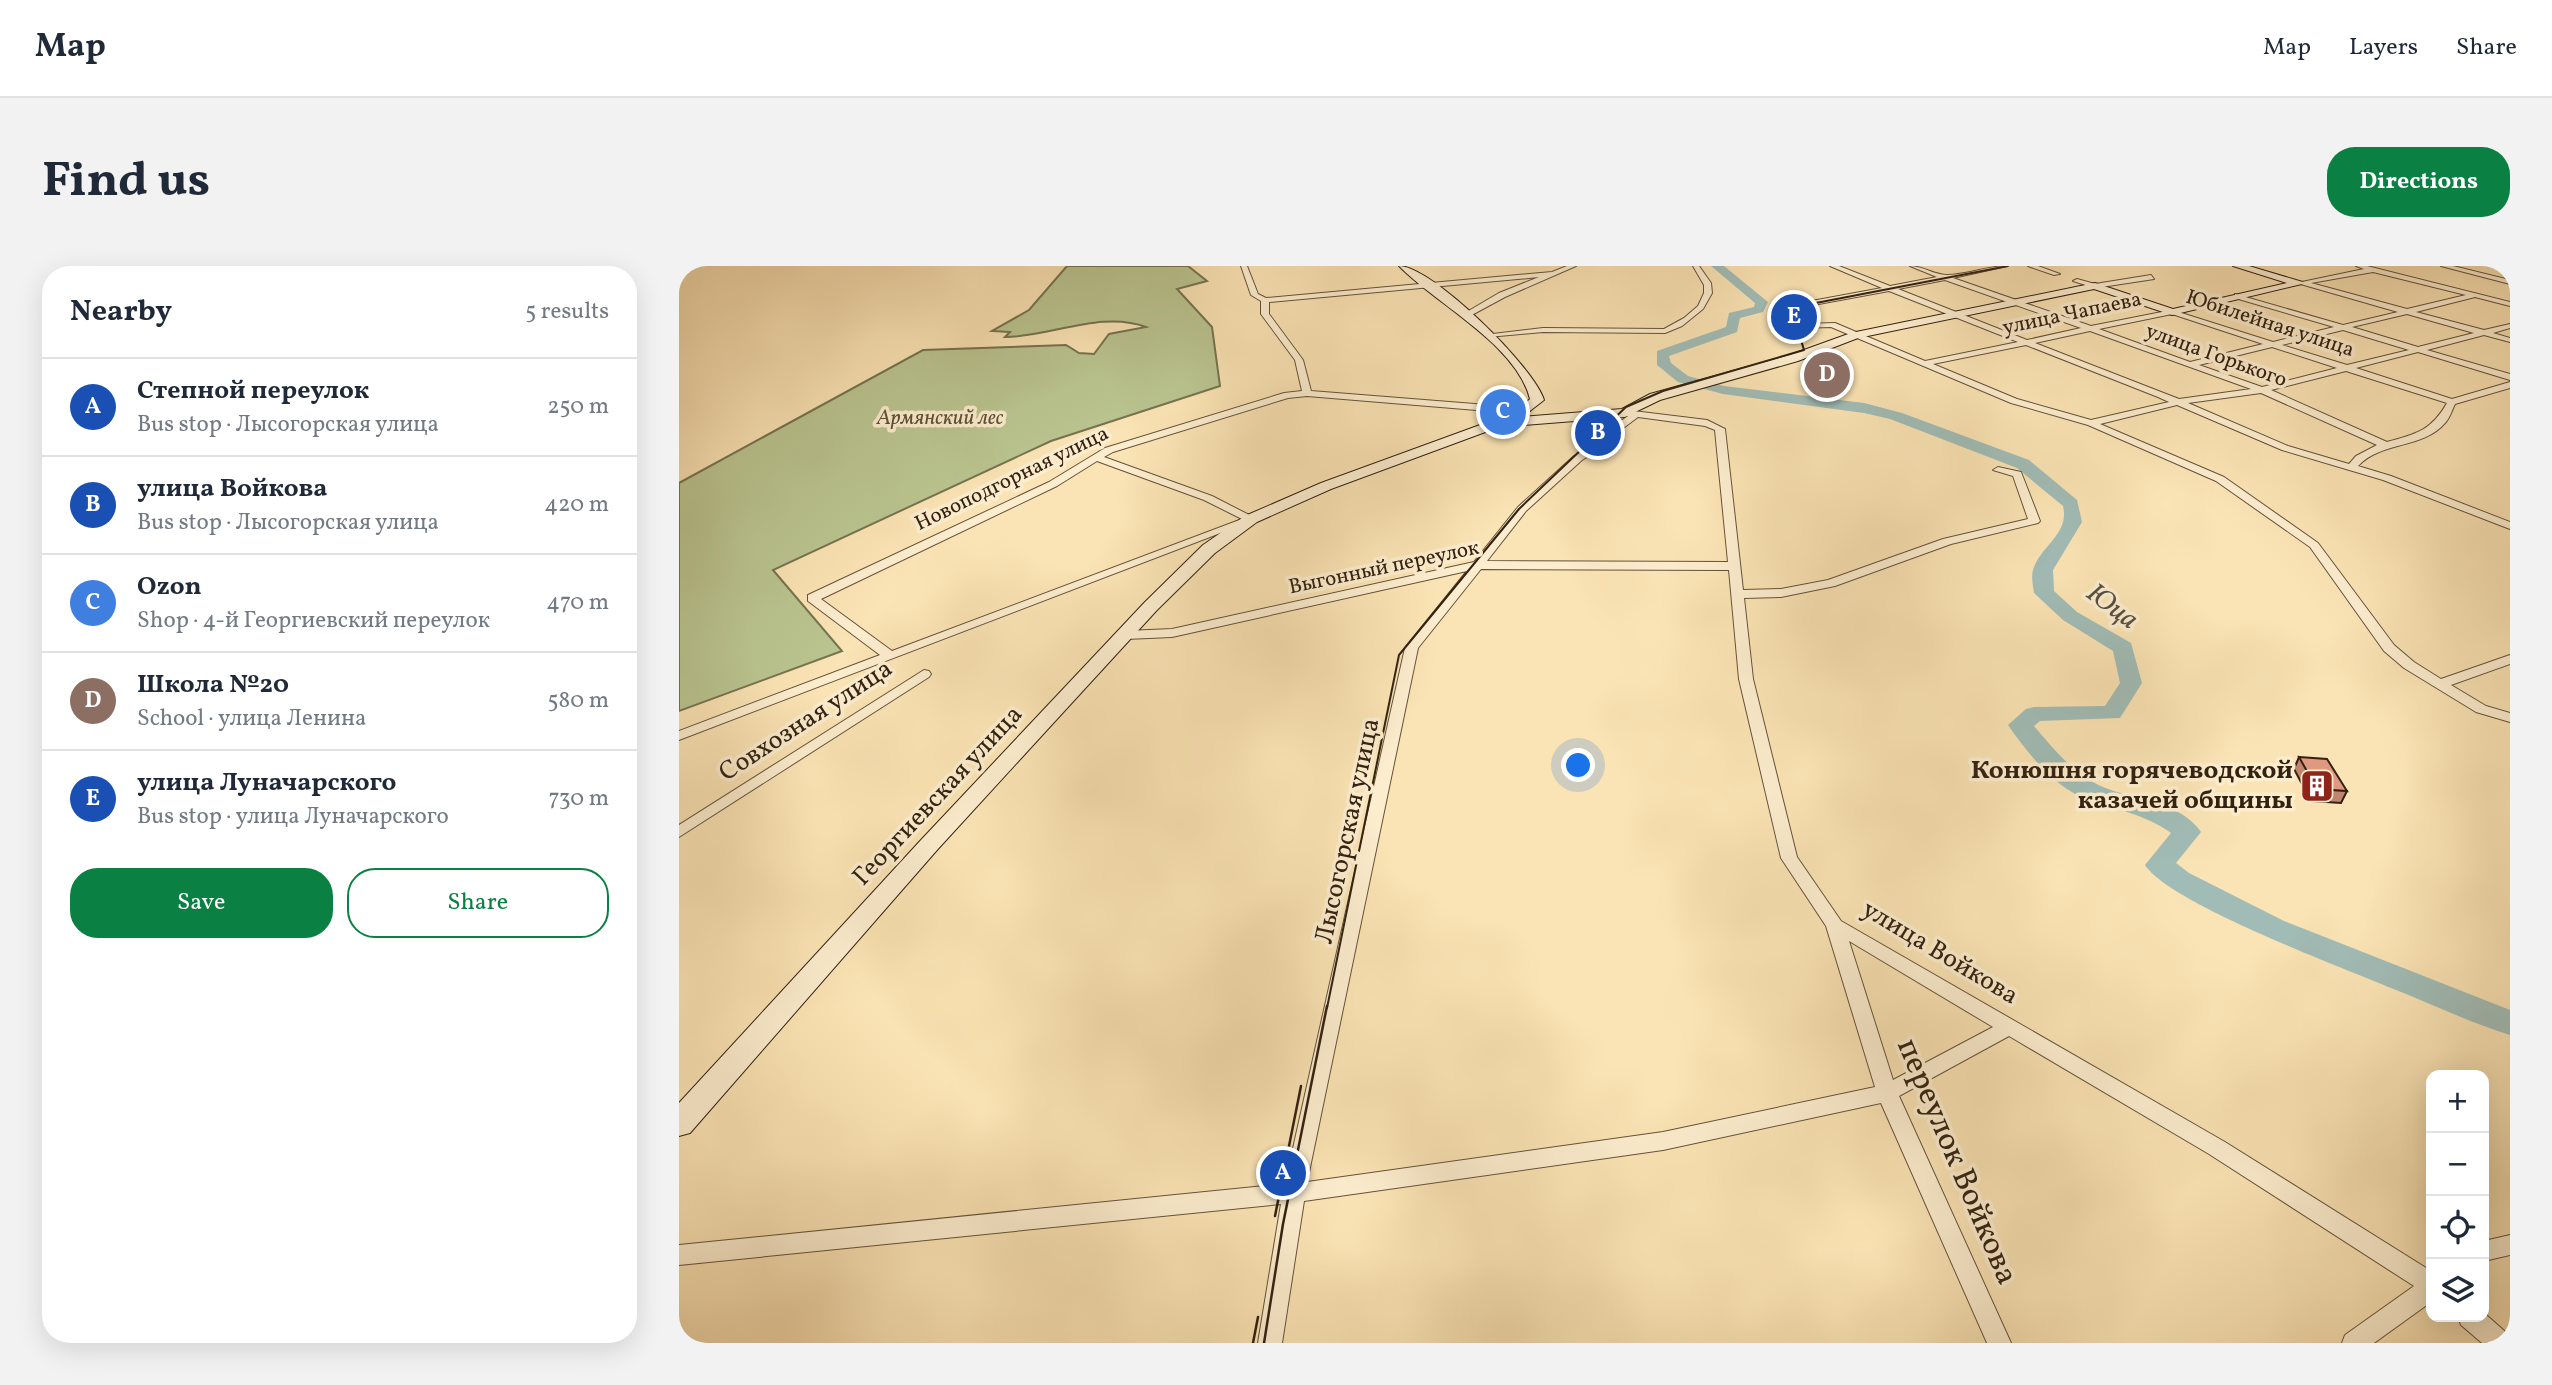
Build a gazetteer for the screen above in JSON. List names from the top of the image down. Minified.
{"streets":{"main road":["улица Чапаева","Юбилейная улица","Георгиевская улица"],"street":["улица Горького","Новоподгорная улица","Выгонный переулок","Совхозная улица","Лысогорская улица","улица Войкова","переулок Войкова"]},"crossings":[["улица Чапаева","Юбилейная улица"],["улица Чапаева","улица Горького"],["Новоподгорная улица","Георгиевская улица"],["Выгонный переулок","Георгиевская улица"],["Выгонный переулок","Лысогорская улица"],["Выгонный переулок","улица Войкова"],["Лысогорская улица","улица Войкова"],["улица Войкова","переулок Войкова"]],"water":["Юца"],"parks":["Армянский лес"],"places":{"building":["Конюшня горячеводской казачей общины"]},"page":{"header":"Map","nav":["Map","Layers","Share"],"buttons":["Directions",["Save","Share"]],"title":"Find us","heading":["Nearby","5 results"],"pins":["E","D","C","B","A"],"list":[{"mark":"A","name":"Степной переулок","note":"Bus stop · Лысогорская улица","value":"250 m"},{"mark":"B","name":"улица Войкова","note":"Bus stop · Лысогорская улица","value":"420 m"},{"mark":"C","name":"Ozon","note":"Shop · 4-й Георгиевский переулок","value":"470 m"},{"mark":"D","name":"Школа №20","note":"School · улица Ленина","value":"580 m"},{"mark":"E","name":"улица Луначарского","note":"Bus stop · улица Луначарского","value":"730 m"}],"map_buttons":["+","−"]}}
